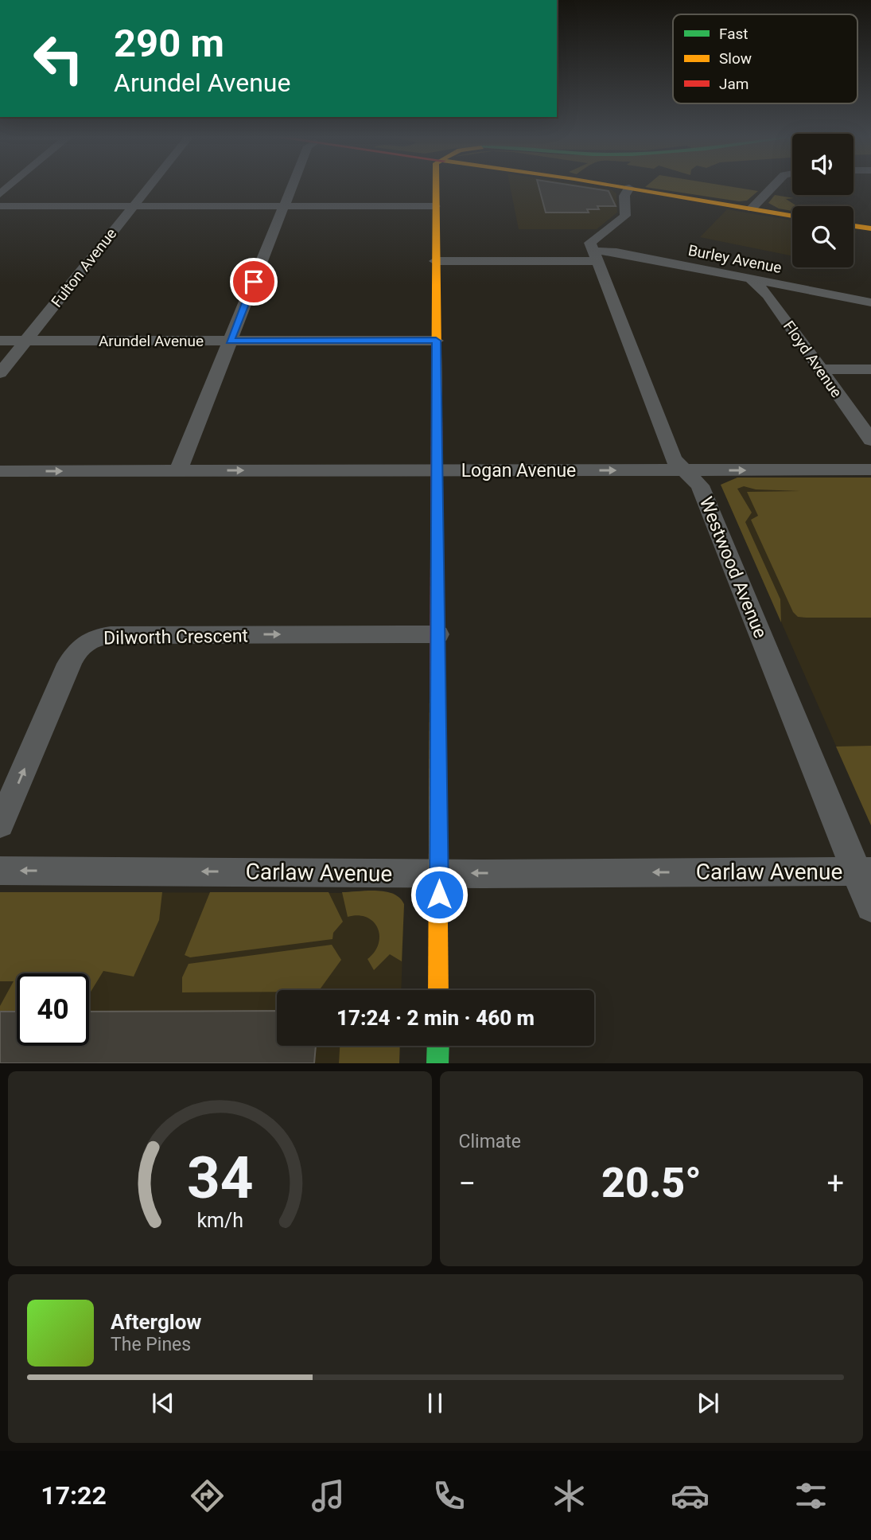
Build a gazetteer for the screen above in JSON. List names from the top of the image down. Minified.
{"streets":{"street":["Burley Avenue","Fulton Avenue","Arundel Avenue","Floyd Avenue","Logan Avenue","Westwood Avenue","Dilworth Crescent","Carlaw Avenue"]},"crossings":[["Burley Avenue","Floyd Avenue"],["Burley Avenue","Westwood Avenue"],["Fulton Avenue","Arundel Avenue"],["Logan Avenue","Westwood Avenue"],["Westwood Avenue","Carlaw Avenue"]],"one_way":["Logan Avenue","Dilworth Crescent","Carlaw Avenue"],"legend":["Fast","Slow","Jam"],"page":{"turn":["290 m","Arundel Avenue"],"limit":"40","trip":"17:24 · 2 min · 460 m","tile":"Climate","heat":["−","20.5°","+"],"song":["Afterglow","The Pines"],"tabs":"17:22","gauge":["34","km/h"]}}
